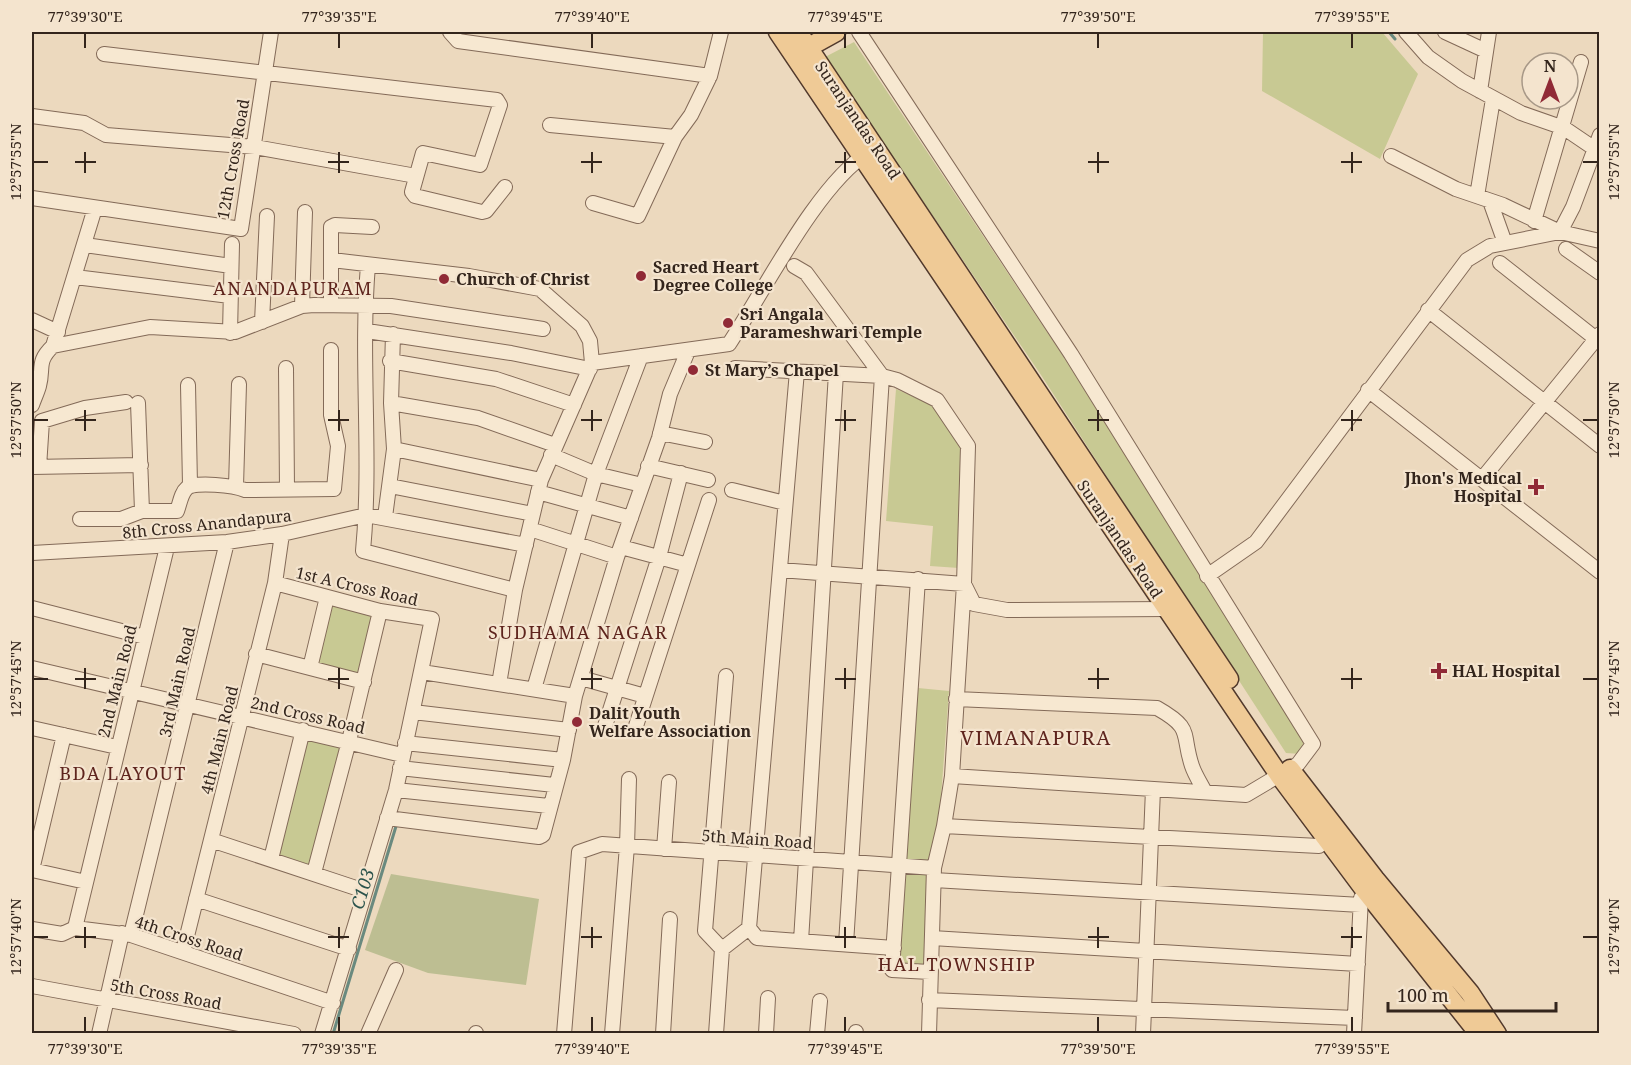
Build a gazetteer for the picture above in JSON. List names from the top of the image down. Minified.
{"streets":{"main road":["Suranjandas Road"],"street":["12th Cross Road","8th Cross Anandapura","1st A Cross Road","2nd Main Road","3rd Main Road","2nd Cross Road","4th Main Road","5th Main Road","4th Cross Road","5th Cross Road"]},"crossings":[["8th Cross Anandapura","2nd Main Road"],["8th Cross Anandapura","3rd Main Road"],["8th Cross Anandapura","4th Main Road"],["1st A Cross Road","4th Main Road"],["2nd Main Road","2nd Cross Road"],["2nd Main Road","4th Cross Road"],["3rd Main Road","2nd Cross Road"],["3rd Main Road","4th Cross Road"],["3rd Main Road","5th Cross Road"],["2nd Cross Road","4th Main Road"],["4th Main Road","4th Cross Road"]],"districts":["ANANDAPURAM","SUDHAMA NAGAR","VIMANAPURA","BDA LAYOUT","HAL TOWNSHIP"],"water":["C103"],"places":{"other":["Sacred Heart Degree College","Church of Christ","Sri Angala Parameshwari Temple","St Mary’s Chapel","Dalit Youth Welfare Association"],"health":["Jhon's Medical Hospital","HAL Hospital"]},"scale_bar":"100 m","north":"top","coordinates":["77°39'30\"E","77°39'35\"E","77°39'40\"E","77°39'45\"E","77°39'50\"E","77°39'55\"E","12°57'55\"N","12°57'50\"N","12°57'45\"N","12°57'40\"N"]}
